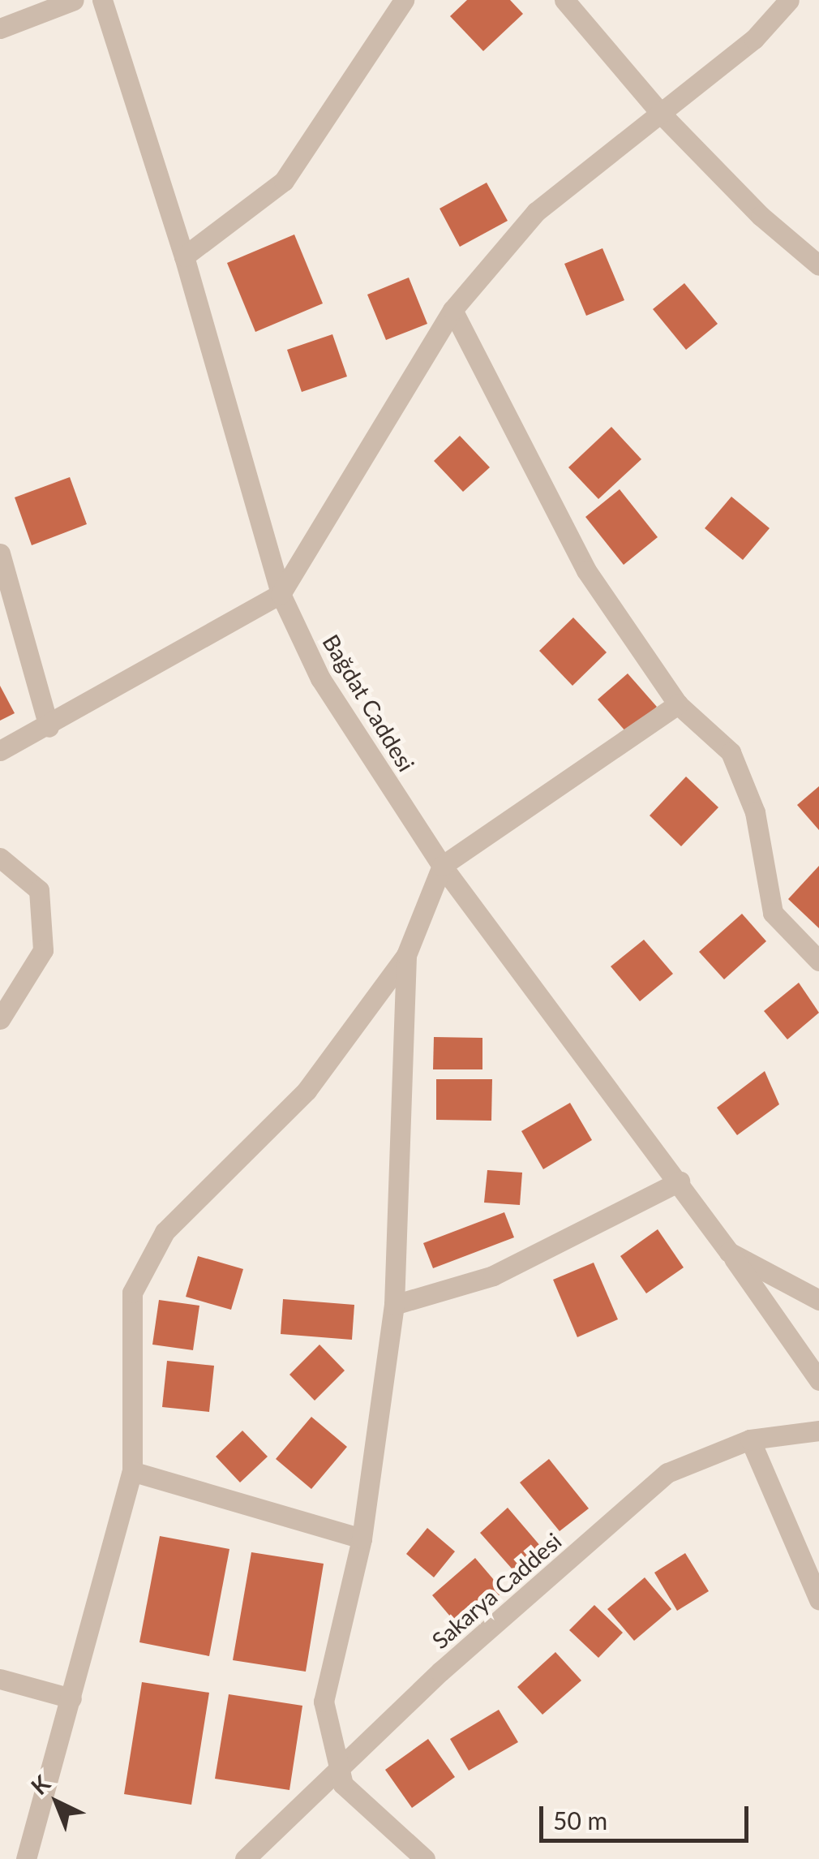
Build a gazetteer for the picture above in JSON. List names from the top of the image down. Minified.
{"streets":{"street":["Bağdat Caddesi","Sakarya Caddesi"]},"scale_bar":"50 m","north":"top left"}
